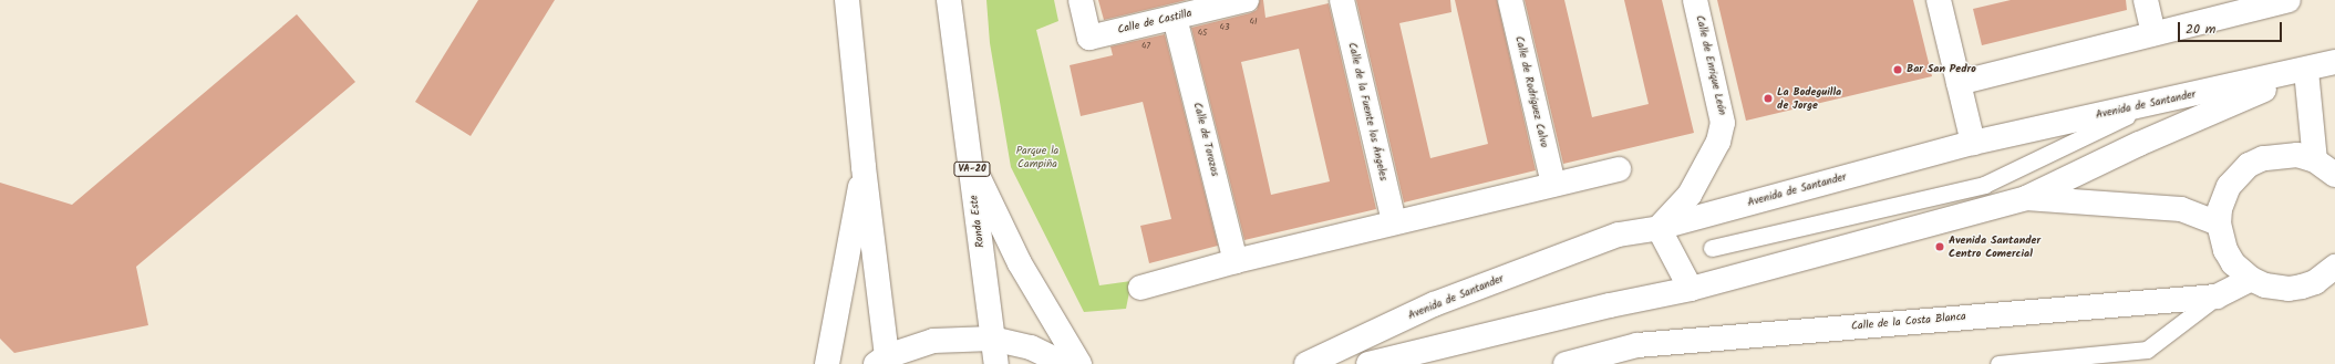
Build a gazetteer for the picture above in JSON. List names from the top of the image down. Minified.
{"streets":{"main road":["Calle de Castilla","Calle de Enrique León","Calle de Rodríguez Calvo","Avenida de Santander","Calle de la Fuente los Ángeles","Calle de Torozos","VA-20","Ronda Este","Calle de la Costa Blanca"]},"crossings":[["Calle de Castilla","Calle de Torozos"],["Calle de Enrique León","Avenida de Santander"]],"parks":["Parque la Campiña"],"places":["Bar San Pedro","La Bodeguilla de Jorge","Avenida Santander Centro Comercial"],"house_numbers":["41","43","45","47"],"scale_bar":"20 m"}
